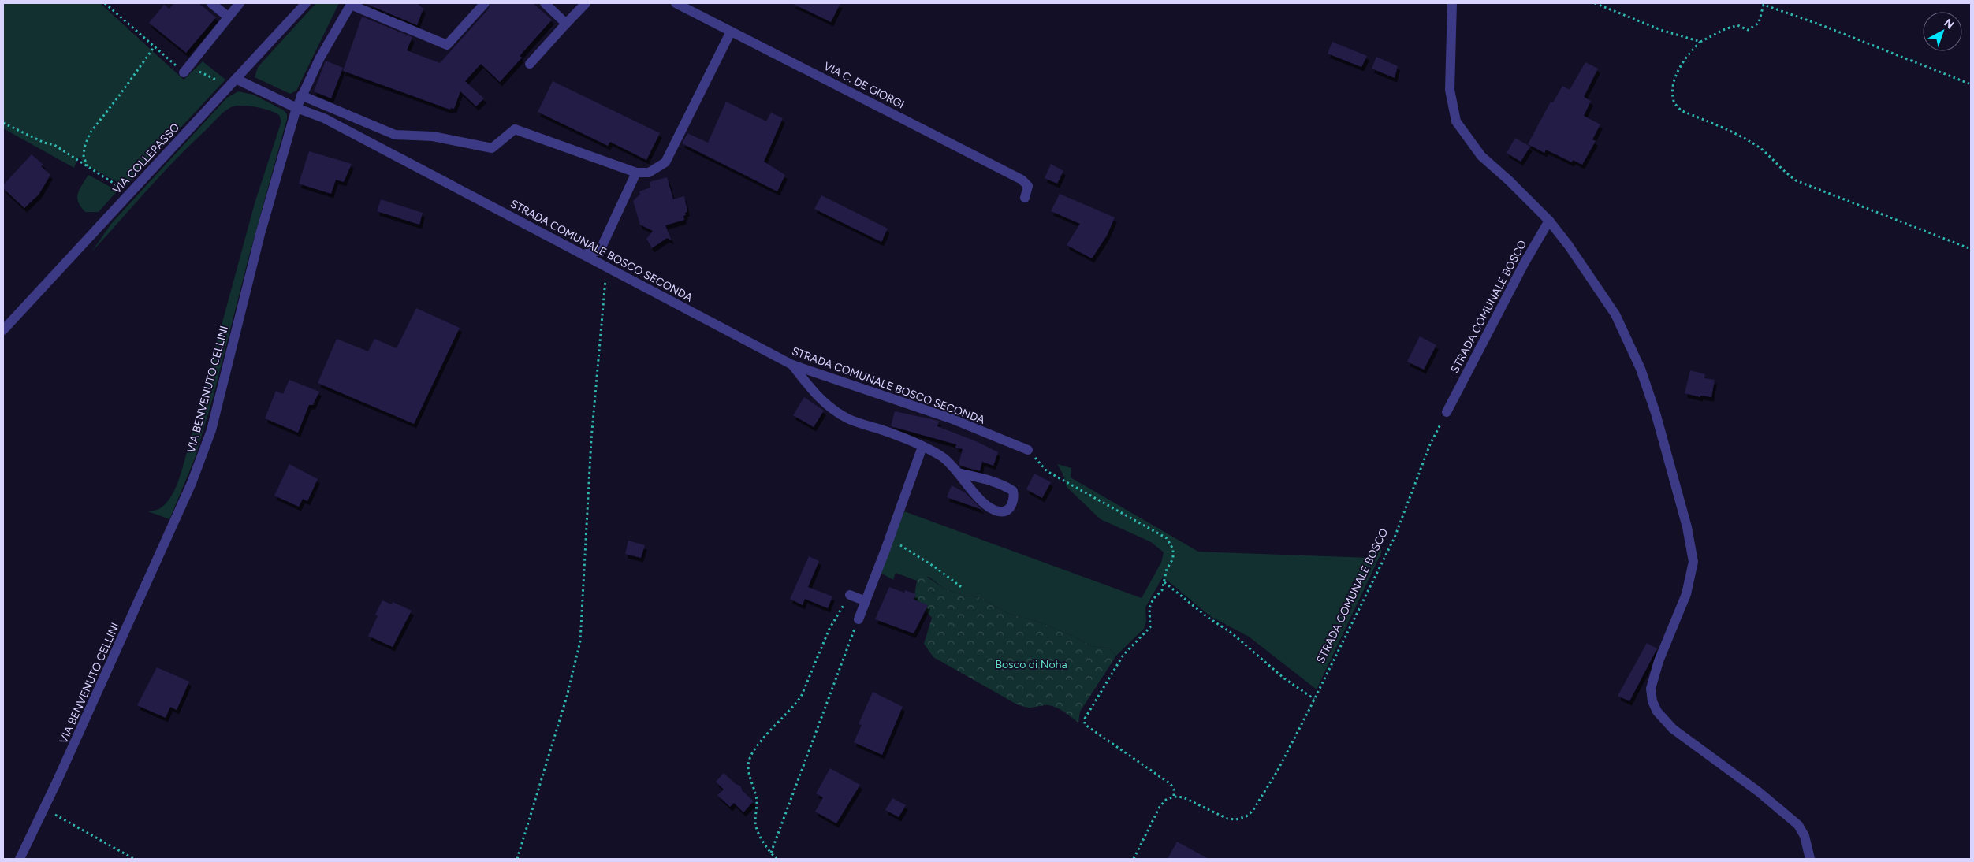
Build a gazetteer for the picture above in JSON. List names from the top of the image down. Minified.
{"streets":{"street":["VIA C. DE GIORGI","VIA COLLEPASSO","STRADA COMUNALE BOSCO SECONDA","STRADA COMUNALE BOSCO","VIA BENVENUTO CELLINI"]},"crossings":[["VIA COLLEPASSO","STRADA COMUNALE BOSCO SECONDA"],["STRADA COMUNALE BOSCO SECONDA","VIA BENVENUTO CELLINI"]],"parks":["Bosco di Noha"],"north":"top right"}
